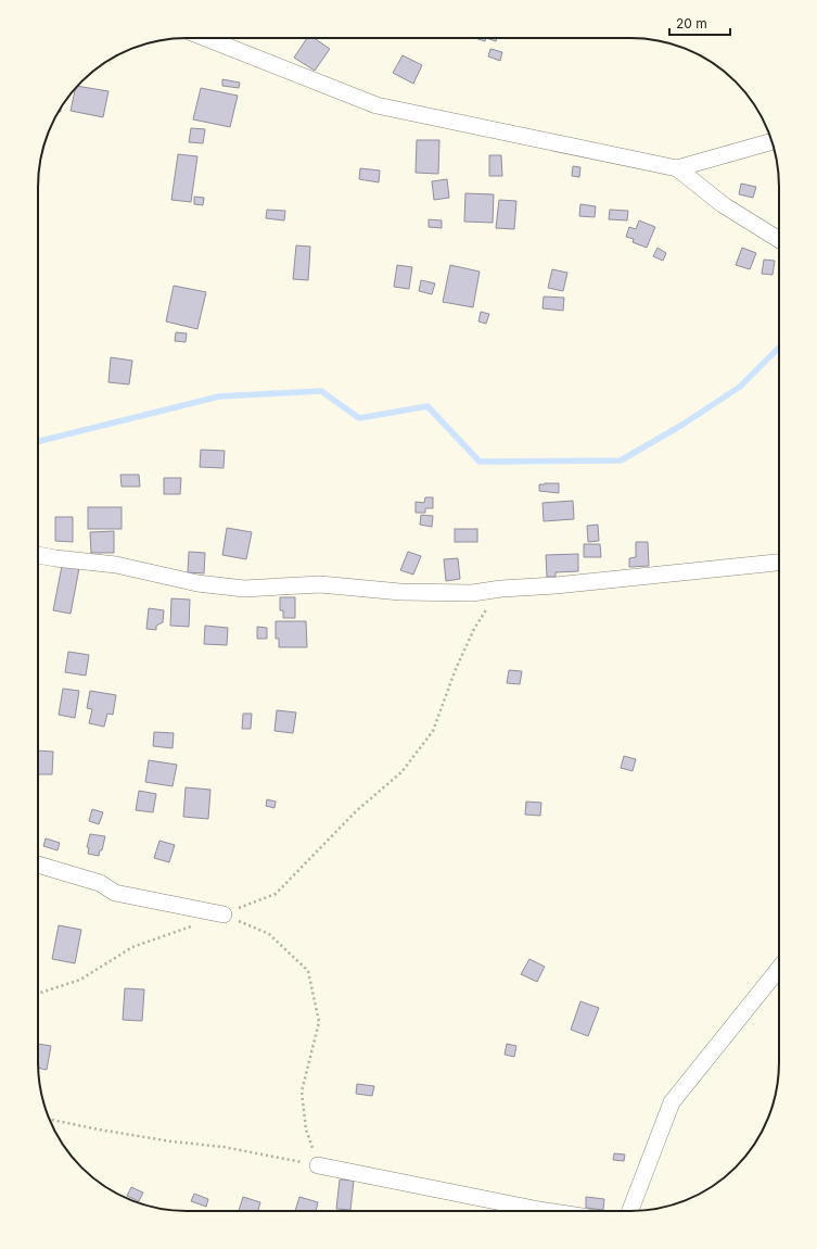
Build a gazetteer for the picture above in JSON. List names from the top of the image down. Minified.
{"scale_bar":"20 m"}
